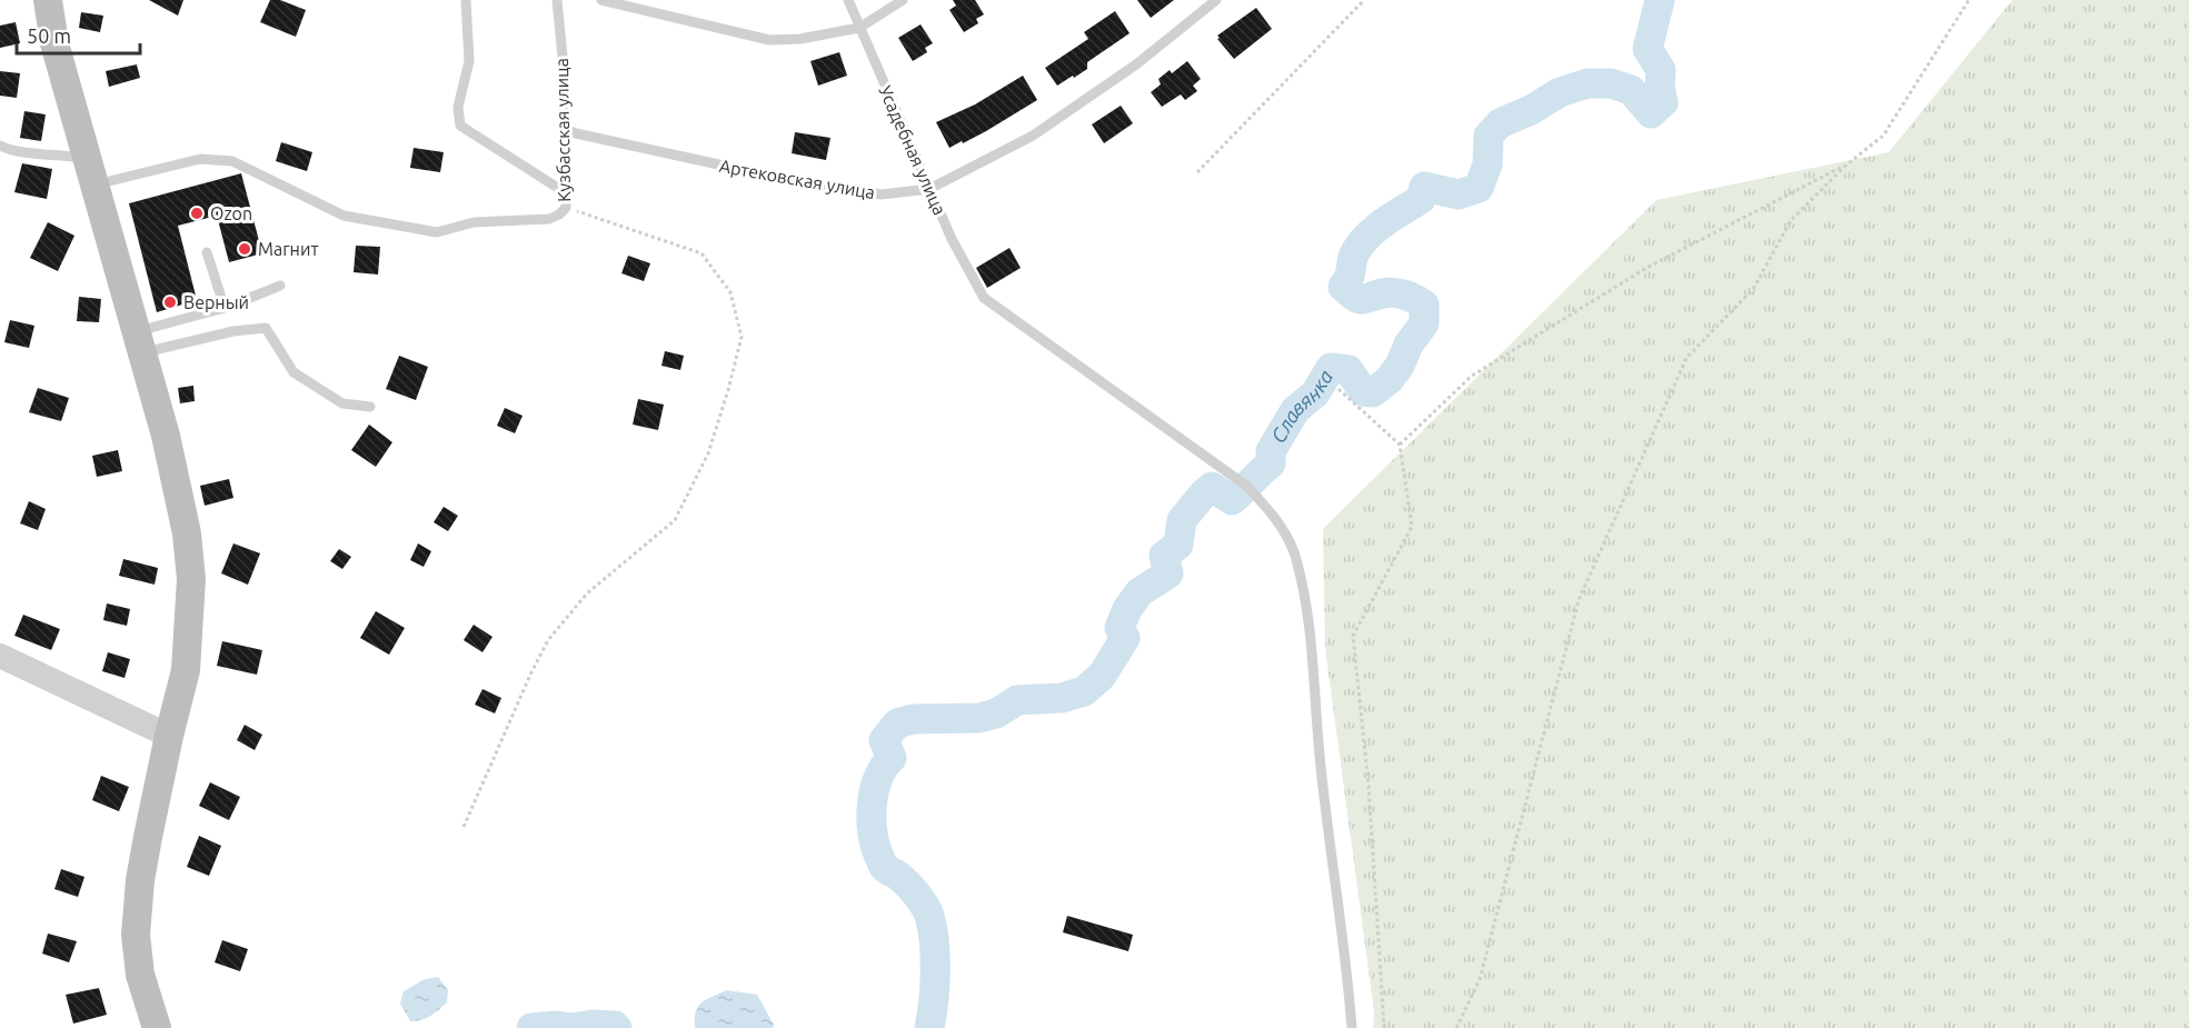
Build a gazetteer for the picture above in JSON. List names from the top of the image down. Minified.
{"streets":{"lane":["Кузбасская улица","Усадебная улица","Артековская улица"]},"crossings":[["Кузбасская улица","Артековская улица"],["Усадебная улица","Артековская улица"]],"water":["Славянка"],"places":["Ozon","Магнит","Верный"],"scale_bar":"50 m"}
